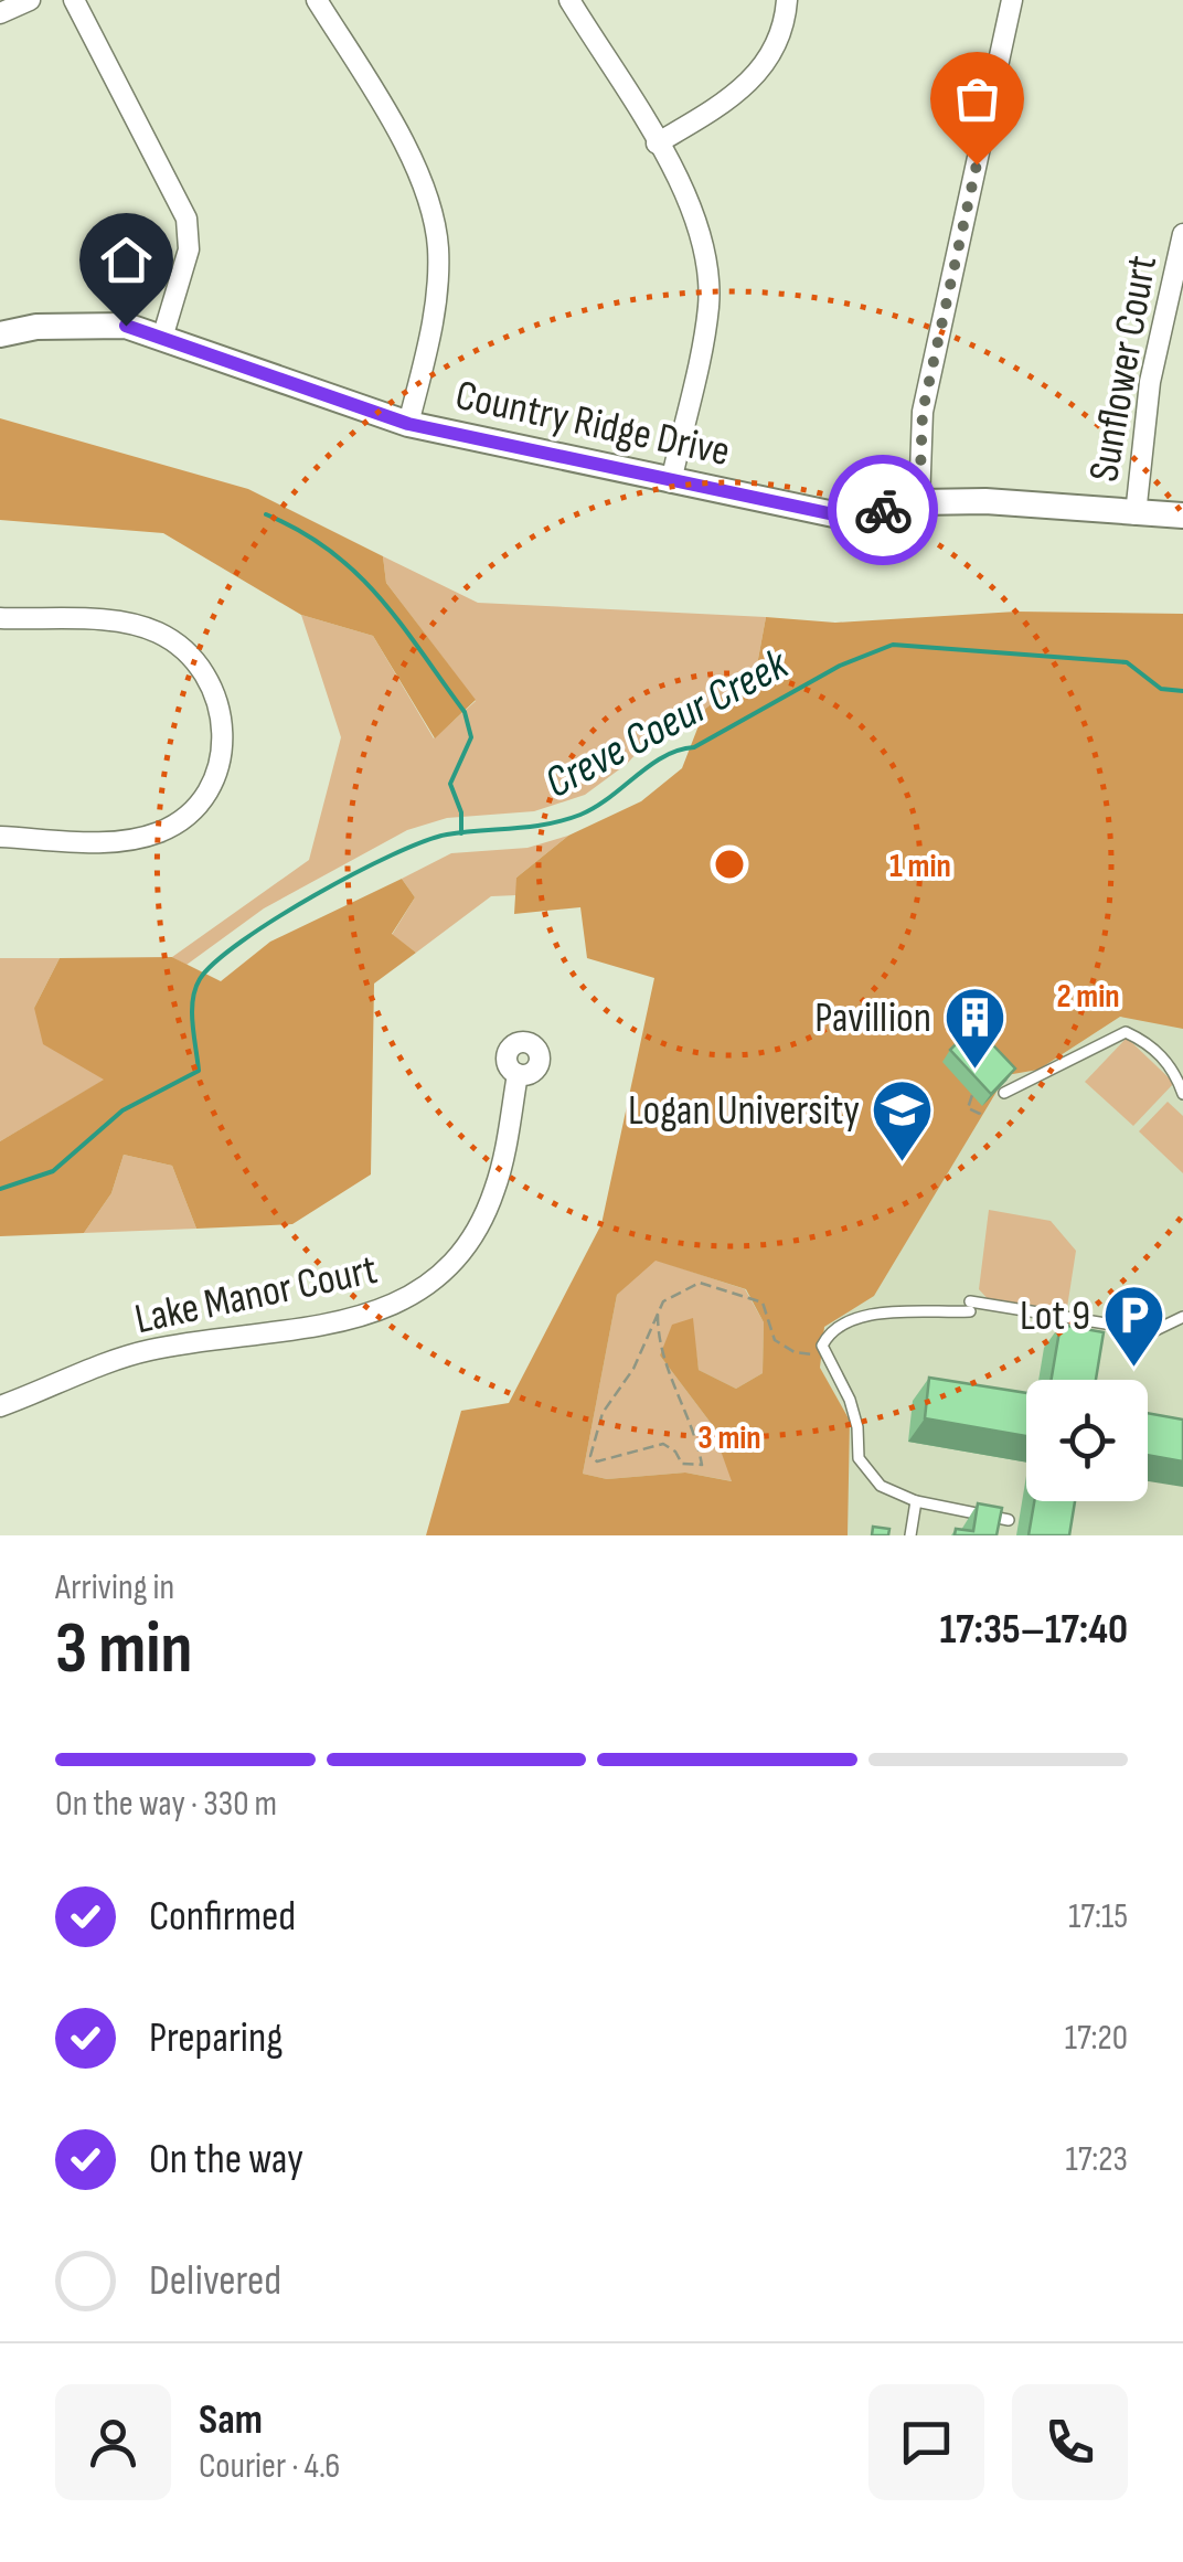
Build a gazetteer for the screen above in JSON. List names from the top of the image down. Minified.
{"streets":{"street":["Sunflower Court","Country Ridge Drive","Lake Manor Court"]},"crossings":[["Sunflower Court","Country Ridge Drive"]],"water":["Creve Coeur Creek"],"places":{"building":["Pavillion"],"school or university":["Logan University"],"parking":["Lot 9"]},"page":{"heading":["3 min","Arriving in","17:35–17:40"],"panel":["Sam","Courier · 4.6"],"bar":"On the way · 330 m","list":[["Confirmed","17:15"],["Preparing","17:20"],["On the way","17:23"],"Delivered"]},"rings":["1 min","2 min","3 min"]}
